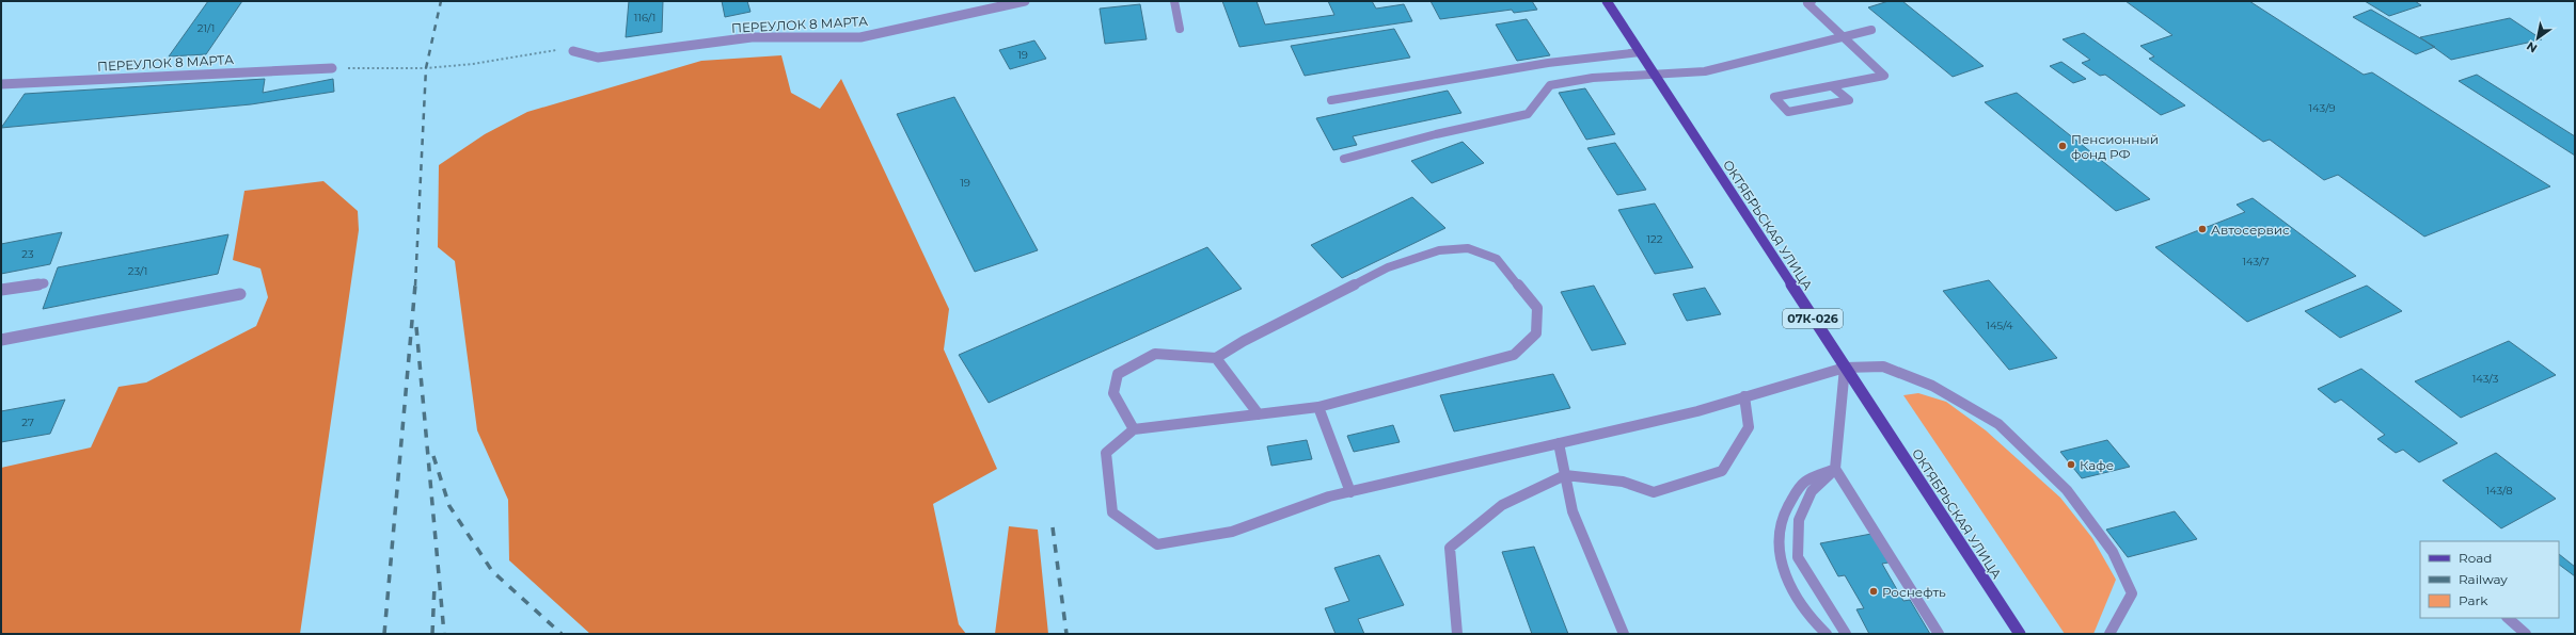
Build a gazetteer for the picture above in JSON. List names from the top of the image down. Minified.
{"streets":{"main road":["ОКТЯБРЬСКАЯ УЛИЦА","07К-026"],"street":["ПЕРЕУЛОК 8 МАРТА"]},"places":["Пенсионный фонд РФ","Автосервис","Кафе","Роснефть"],"house_numbers":["116/1","21/1","19","143/9","19","122","23","143/7","23/1","145/4","143/3","27","143/8"],"legend":["Road","Railway","Park"],"north":"bottom left"}
